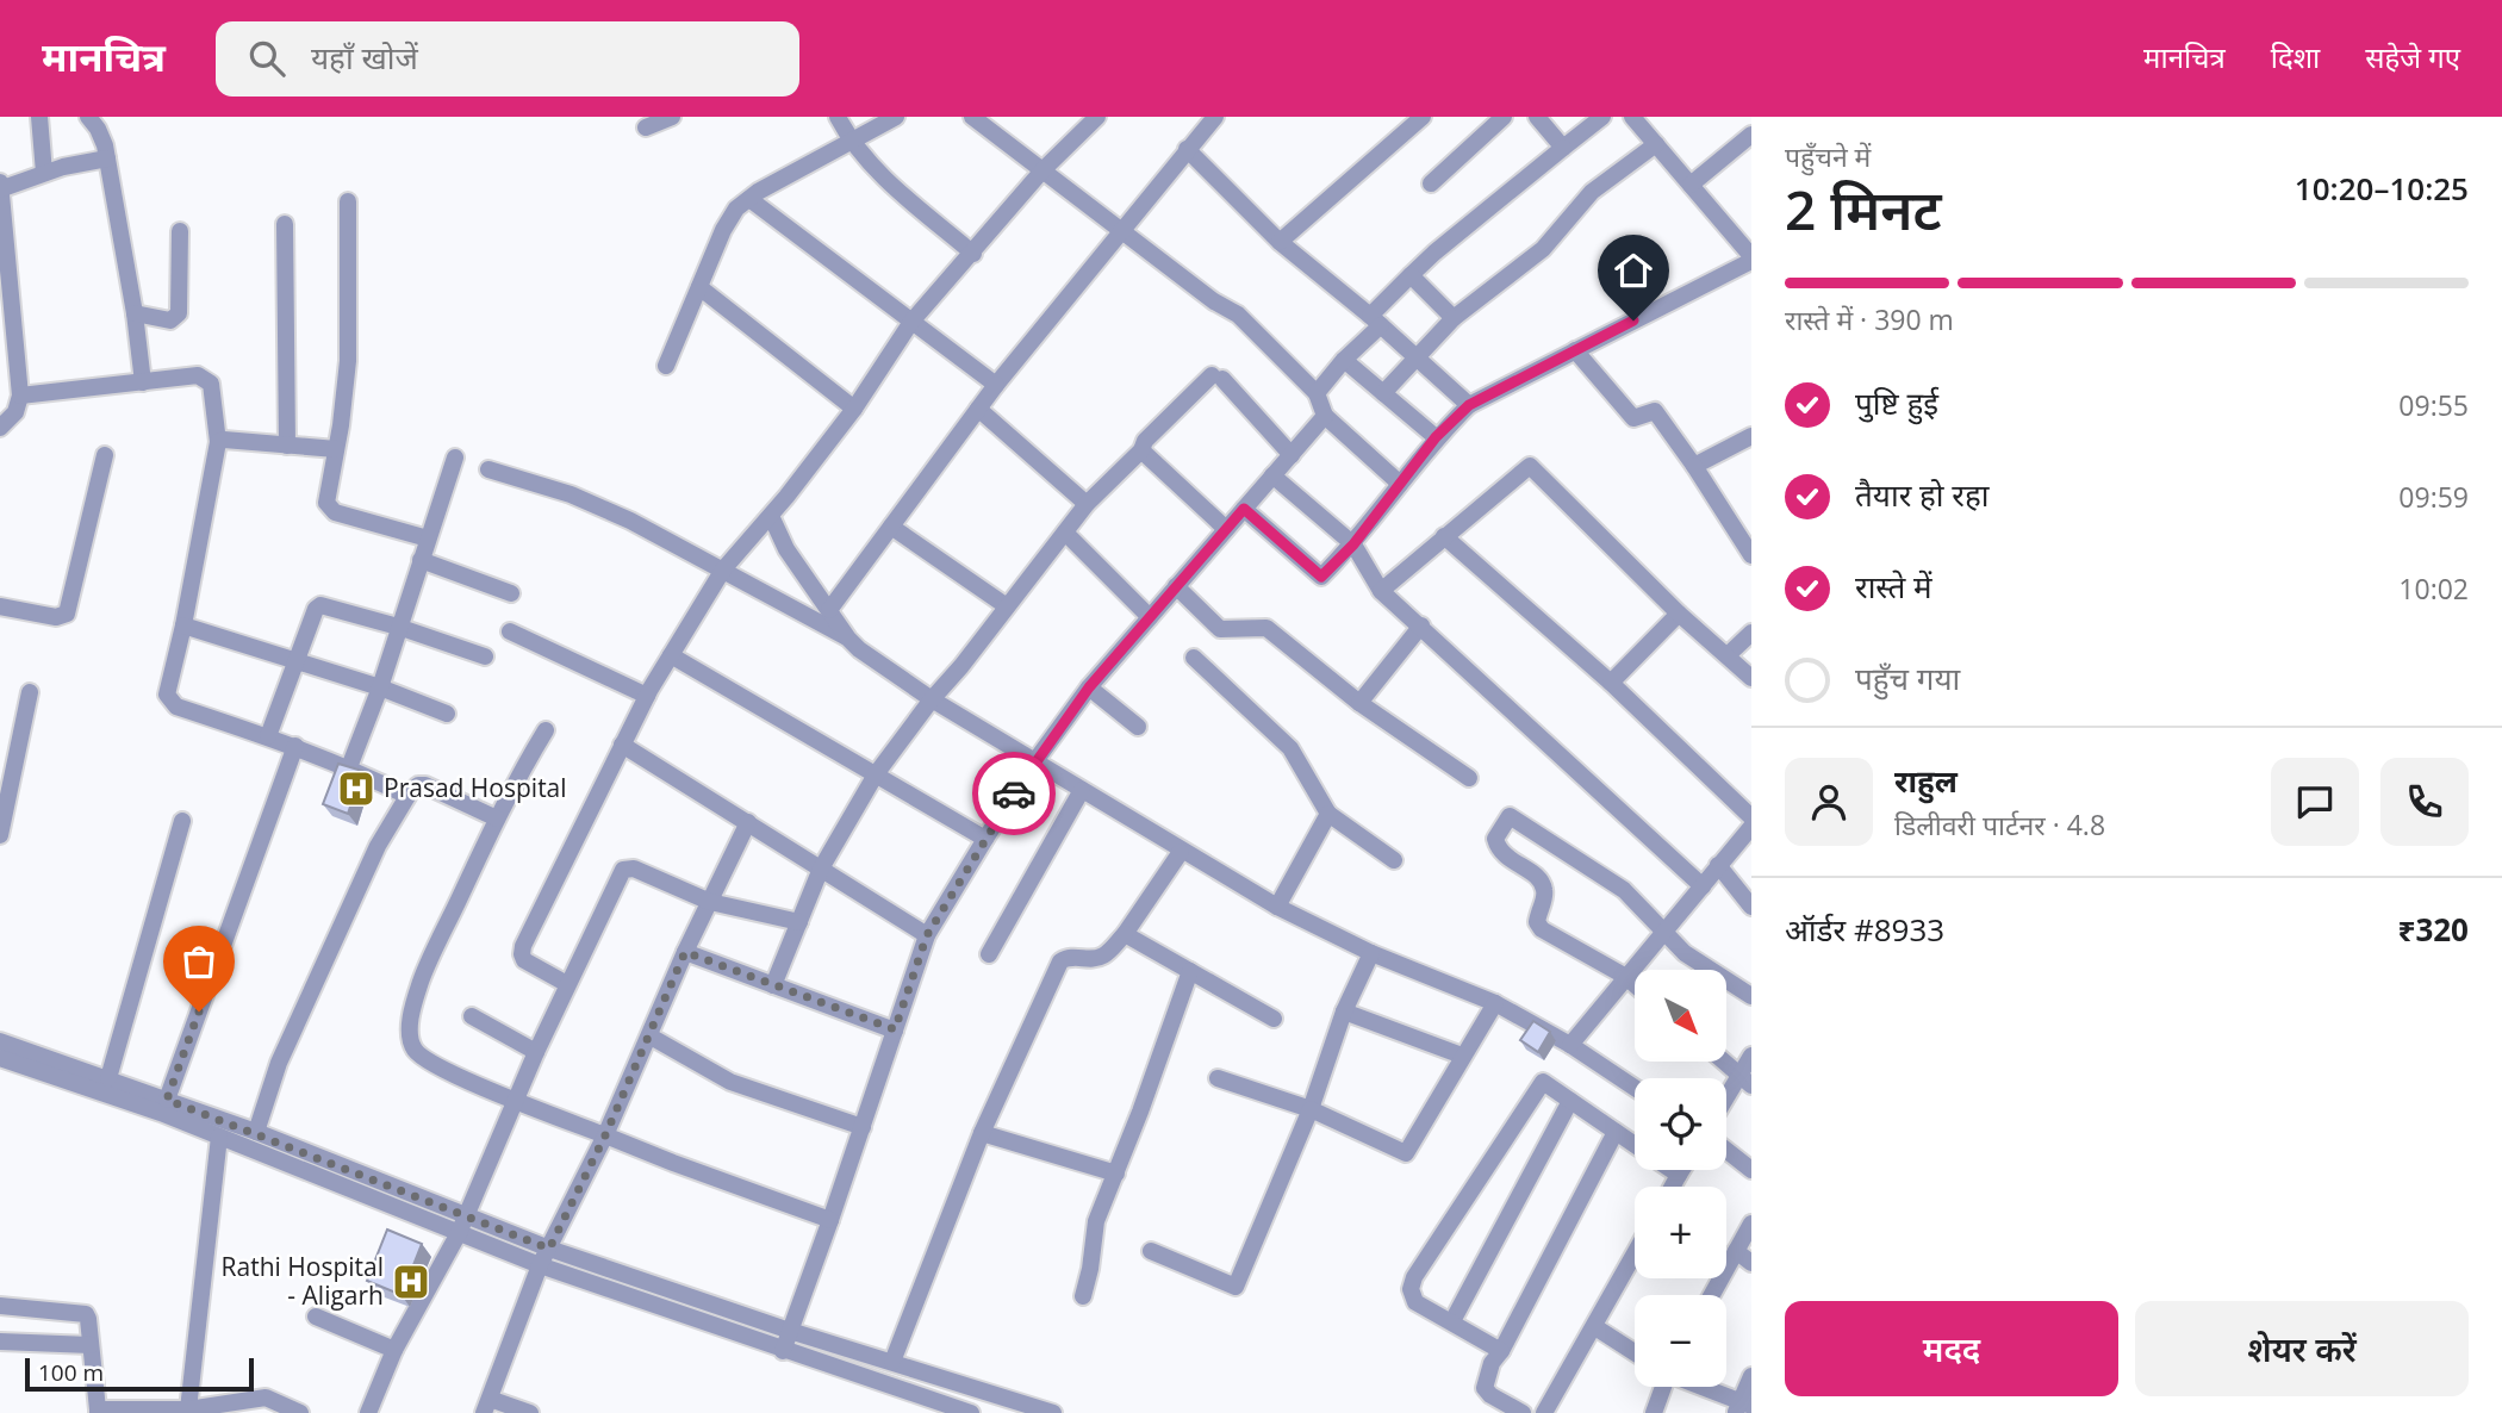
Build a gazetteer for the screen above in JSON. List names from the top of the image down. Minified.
{"places":{"hospital":["Prasad Hospital","Rathi Hospital - Aligarh"]},"scale_bar":"100 m","north":"bottom right","page":{"header":"मानचित्र","search":"यहाँ खोजें","nav":["मानचित्र","दिशा","सहेजे गए"],"heading":["2 मिनट","पहुँचने में","10:20–10:25"],"panel":["राहुल","डिलीवरी पार्टनर · 4.8","ऑर्डर #8933","₹320"],"bar":"रास्ते में · 390 m","list":[["पुष्टि हुई","09:55"],["तैयार हो रहा","09:59"],["रास्ते में","10:02"],"पहुँच गया"],"map_buttons":["+","−"],"buttons":["मदद","शेयर करें"],"scale":"100 m"}}
